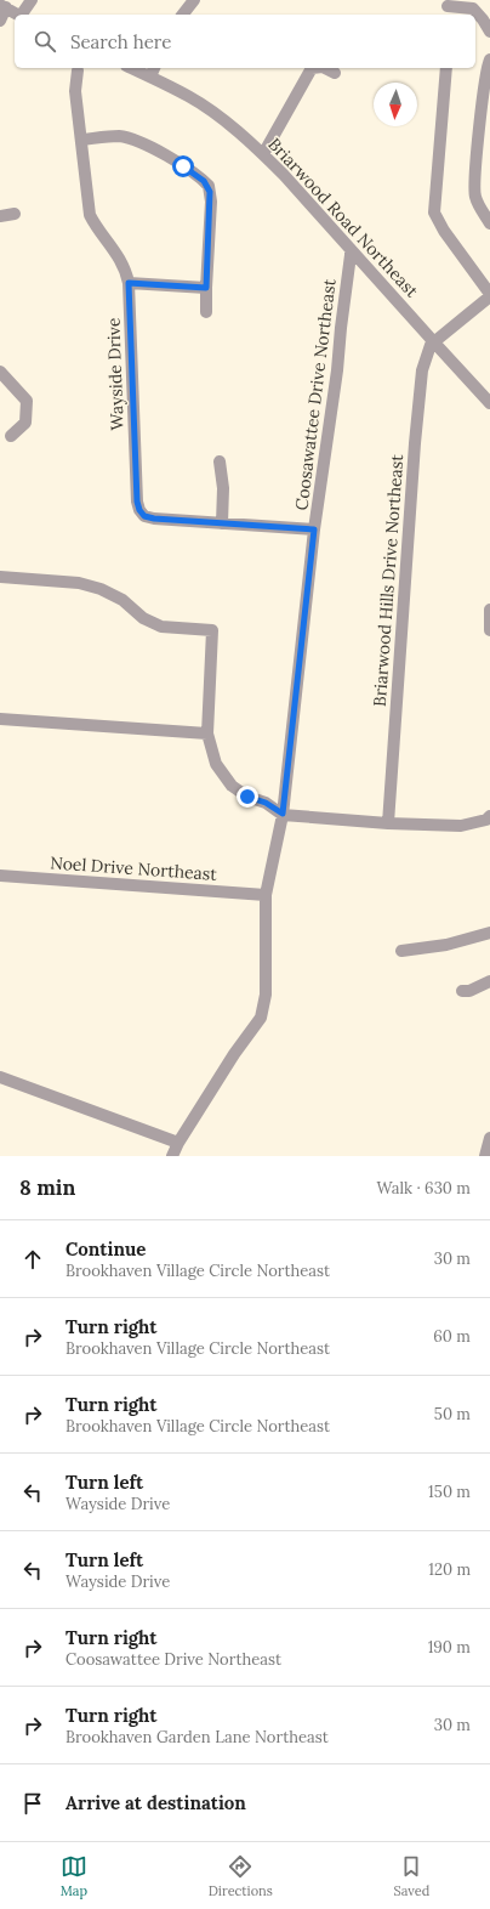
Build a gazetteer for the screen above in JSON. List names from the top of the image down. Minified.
{"streets":{"street":["Briarwood Road Northeast","Wayside Drive","Coosawattee Drive Northeast","Briarwood Hills Drive Northeast","Noel Drive Northeast"]},"crossings":[["Briarwood Road Northeast","Coosawattee Drive Northeast"],["Briarwood Road Northeast","Briarwood Hills Drive Northeast"],["Wayside Drive","Coosawattee Drive Northeast"],["Coosawattee Drive Northeast","Noel Drive Northeast"]],"north":"bottom","page":{"search":"Search here","heading":["8 min","Walk · 630 m"],"list":[["Continue","Brookhaven Village Circle Northeast","30 m"],["Turn right","Brookhaven Village Circle Northeast","60 m"],["Turn right","Brookhaven Village Circle Northeast","50 m"],["Turn left","Wayside Drive","150 m"],["Turn left","Wayside Drive","120 m"],["Turn right","Coosawattee Drive Northeast","190 m"],["Turn right","Brookhaven Garden Lane Northeast","30 m"],"Arrive at destination"],"nav":["Map","Directions","Saved"]}}
